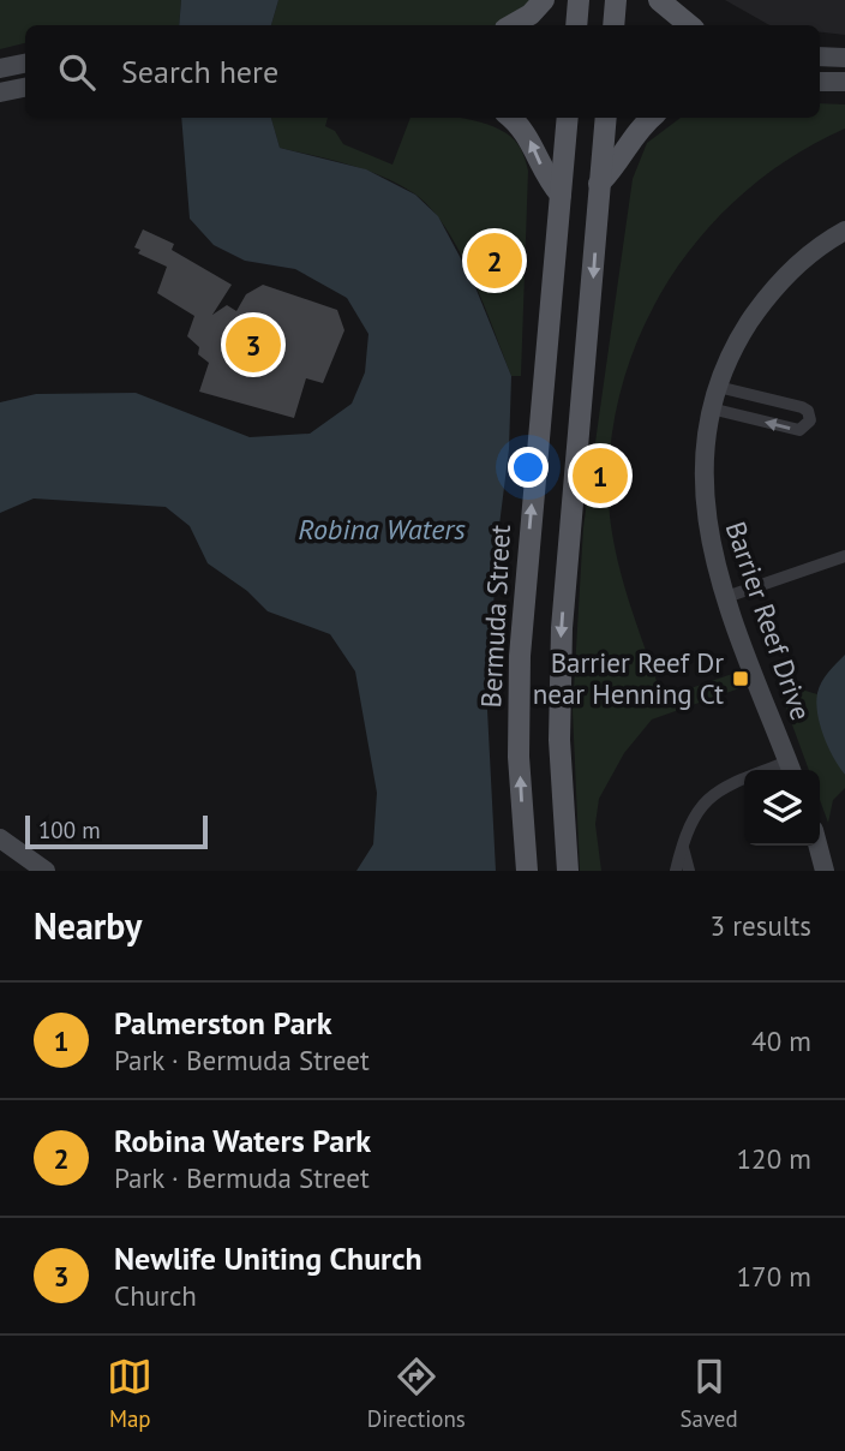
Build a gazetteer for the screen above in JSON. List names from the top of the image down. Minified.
{"streets":{"main road":["Bermuda Street"],"street":["Barrier Reef Drive"]},"water":["Robina Waters"],"places":{"transit":["Barrier Reef Dr near Henning Ct"]},"scale_bar":"100 m","page":{"search":"Search here","pins":["2","3","1"],"scale":"100 m","heading":["Nearby","3 results"],"list":[{"mark":"1","name":"Palmerston Park","note":"Park · Bermuda Street","value":"40 m"},{"mark":"2","name":"Robina Waters Park","note":"Park · Bermuda Street","value":"120 m"},{"mark":"3","name":"Newlife Uniting Church","note":"Church","value":"170 m"}],"nav":["Map","Directions","Saved"]}}
